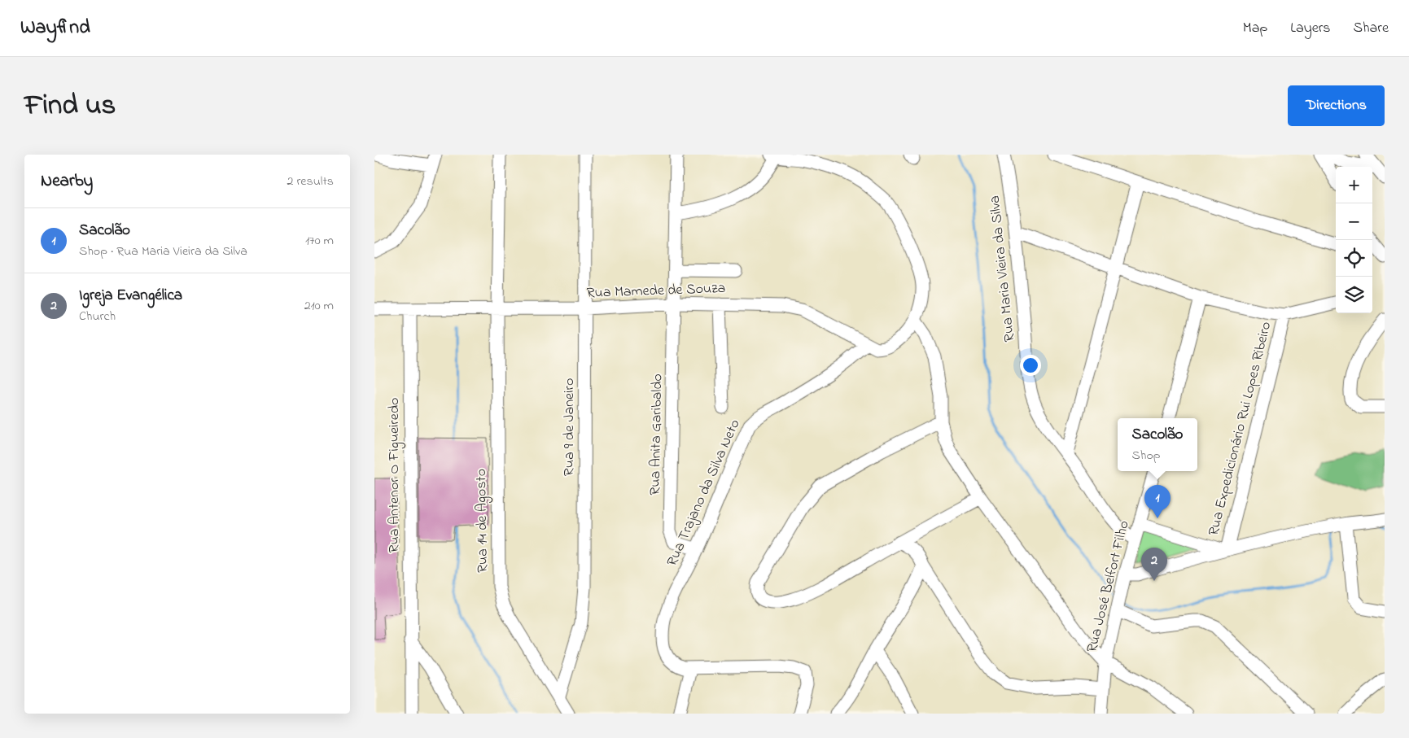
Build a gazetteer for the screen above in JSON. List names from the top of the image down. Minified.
{"streets":{"street":["Rua Maria Vieira da Silva","Rua Mamede de Souza","Rua 9 de Janeiro","Rua Expedicionário Rui Lopes Ribeiro","Rua Anita Garibaldo","Rua Antenor O Figueiredo","Rua Trajano da Silva Neto","Rua 14 de Agosto","Rua José Belfort Filho"]},"crossings":[["Rua Maria Vieira da Silva","Rua José Belfort Filho"],["Rua Mamede de Souza","Rua 9 de Janeiro"],["Rua Mamede de Souza","Rua Anita Garibaldo"],["Rua Mamede de Souza","Rua Antenor O Figueiredo"],["Rua Mamede de Souza","Rua Trajano da Silva Neto"],["Rua Mamede de Souza","Rua 14 de Agosto"],["Rua 9 de Janeiro","Rua 14 de Agosto"],["Rua Anita Garibaldo","Rua Trajano da Silva Neto"]],"page":{"header":"Wayfind","nav":["Map","Layers","Share"],"title":"Find us","buttons":"Directions","heading":["Nearby","2 results"],"map_buttons":["+","−"],"list":[{"mark":"1","name":"Sacolão","note":"Shop · Rua Maria Vieira da Silva","value":"170 m"},{"mark":"2","name":"Igreja Evangélica","note":"Church","value":"210 m"}],"popup":["Sacolão","Shop"],"pins":["1","2"]}}
